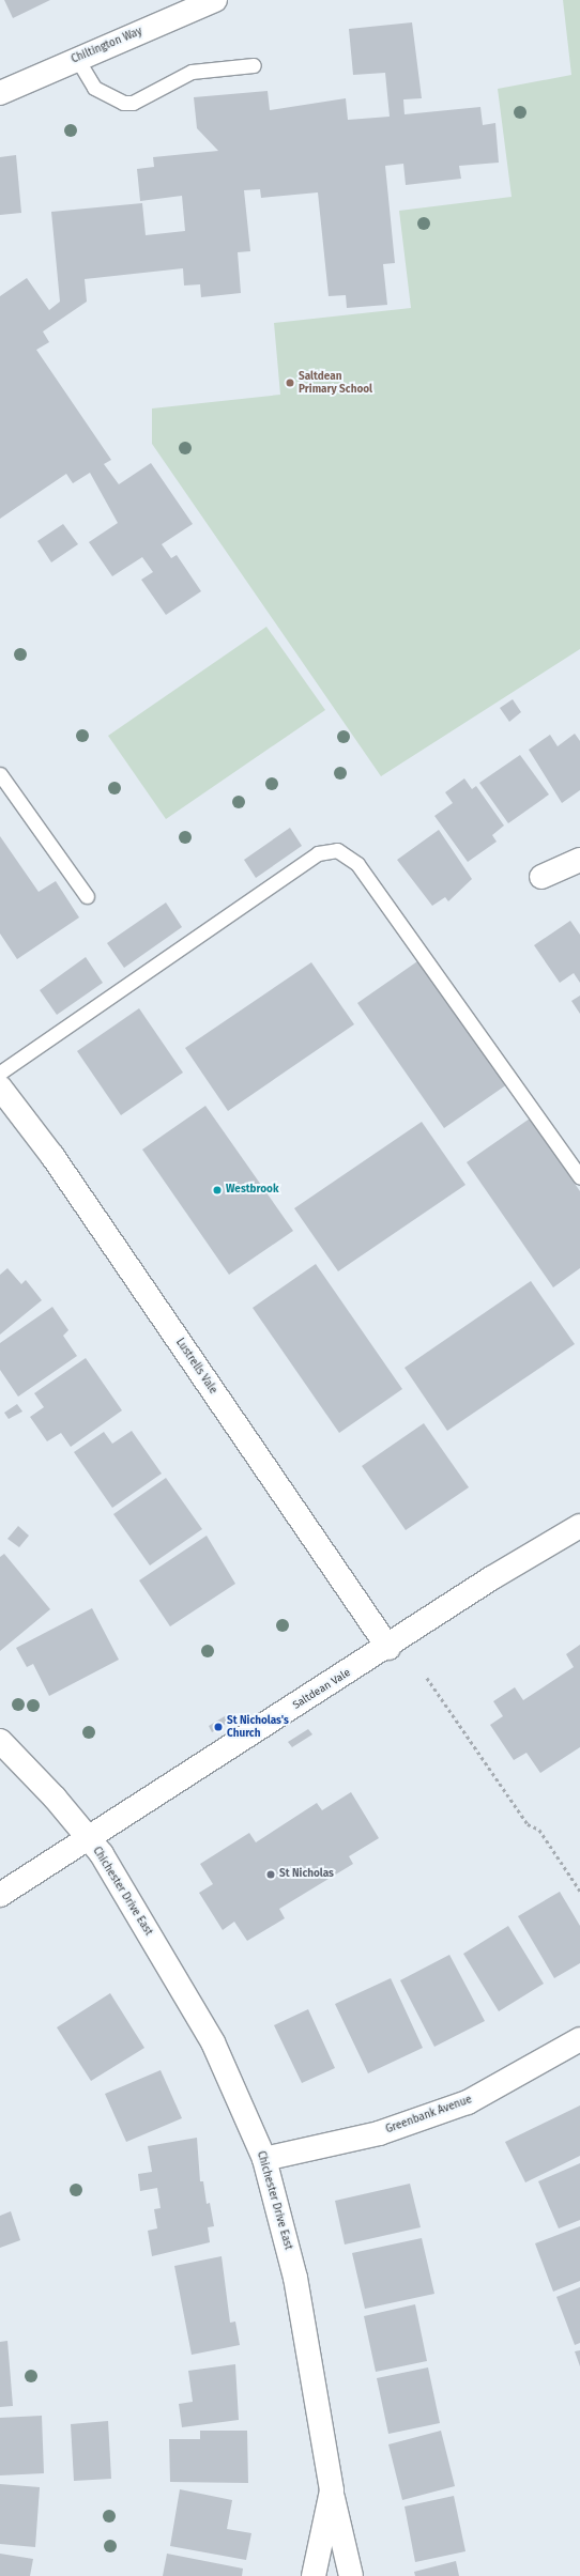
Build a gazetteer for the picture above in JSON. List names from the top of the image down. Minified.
{"streets":{"street":["Chiltington Way","Lustrells Vale","Saltdean Vale","Chichester Drive East","Greenbank Avenue"]},"crossings":[["Lustrells Vale","Saltdean Vale"],["Saltdean Vale","Chichester Drive East"],["Chichester Drive East","Greenbank Avenue"]],"places":["Saltdean Primary School","Westbrook","St Nicholas's Church","St Nicholas"]}
